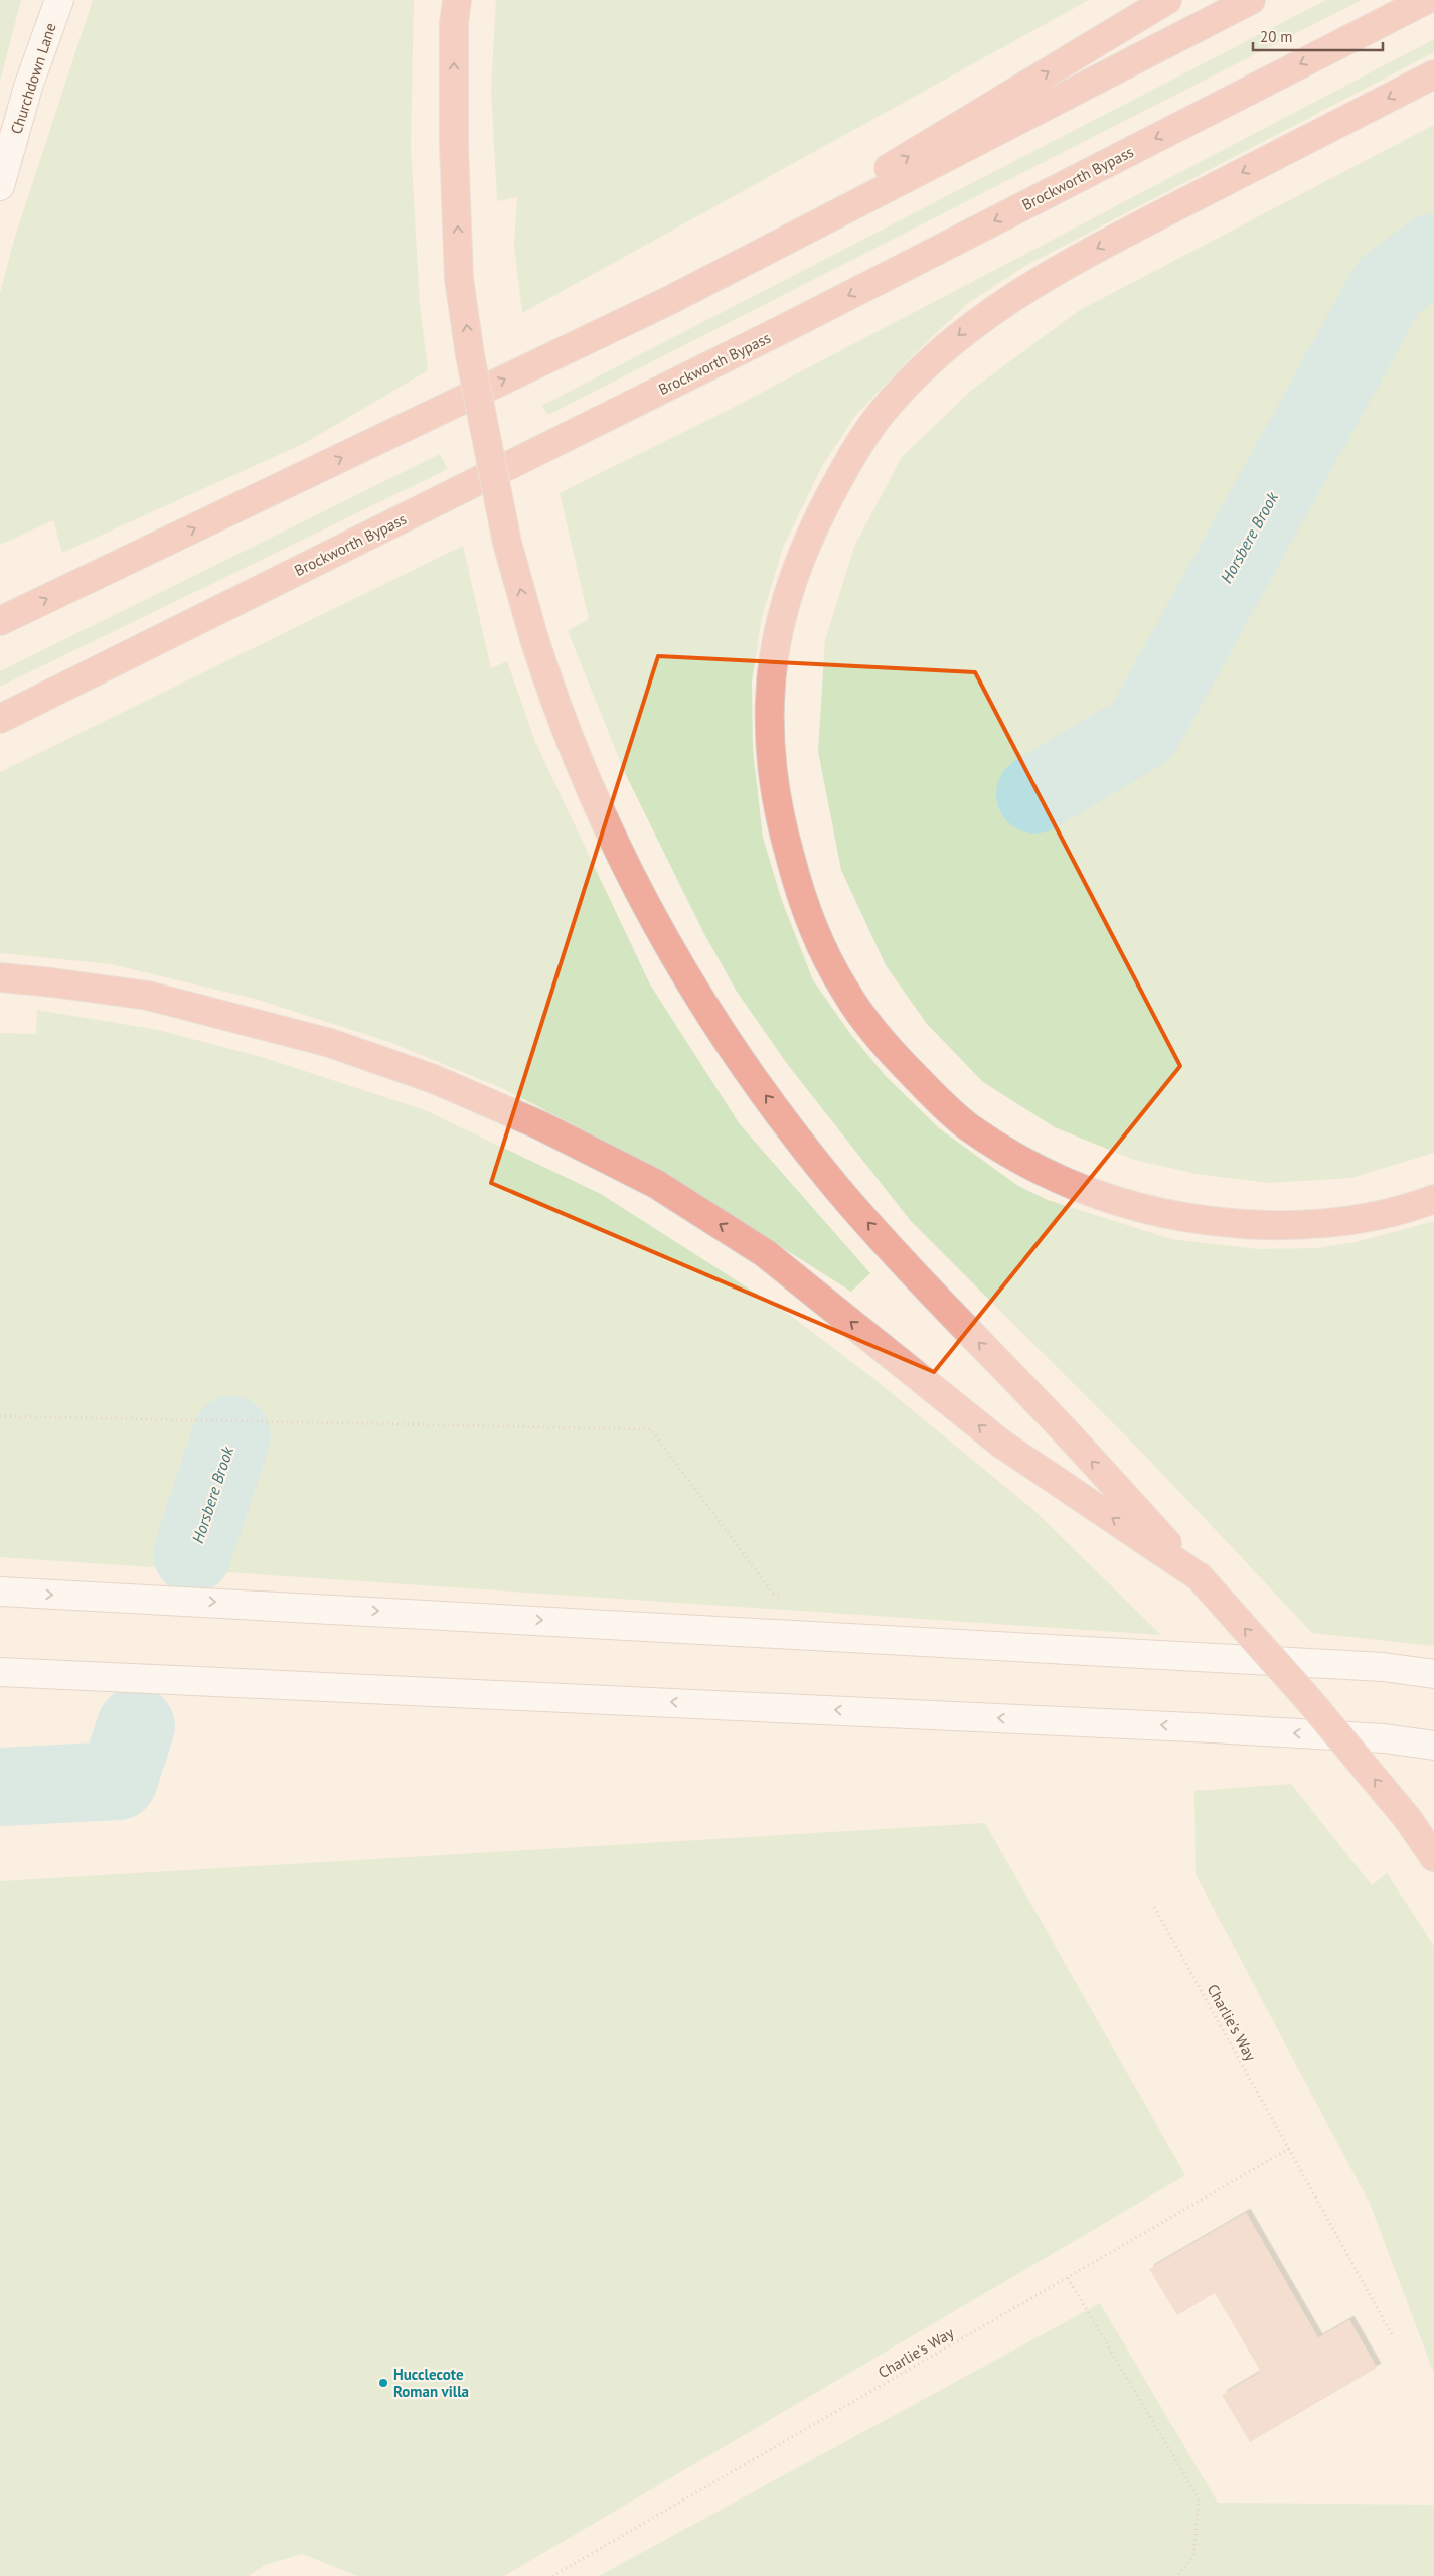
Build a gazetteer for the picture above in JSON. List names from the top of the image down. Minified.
{"streets":{"highway":["Brockworth Bypass"],"street":["Churchdown Lane"],"path":["Charlie's Way"]},"water":["Horsbere Brook"],"places":["Hucclecote Roman villa"],"scale_bar":"20 m"}
